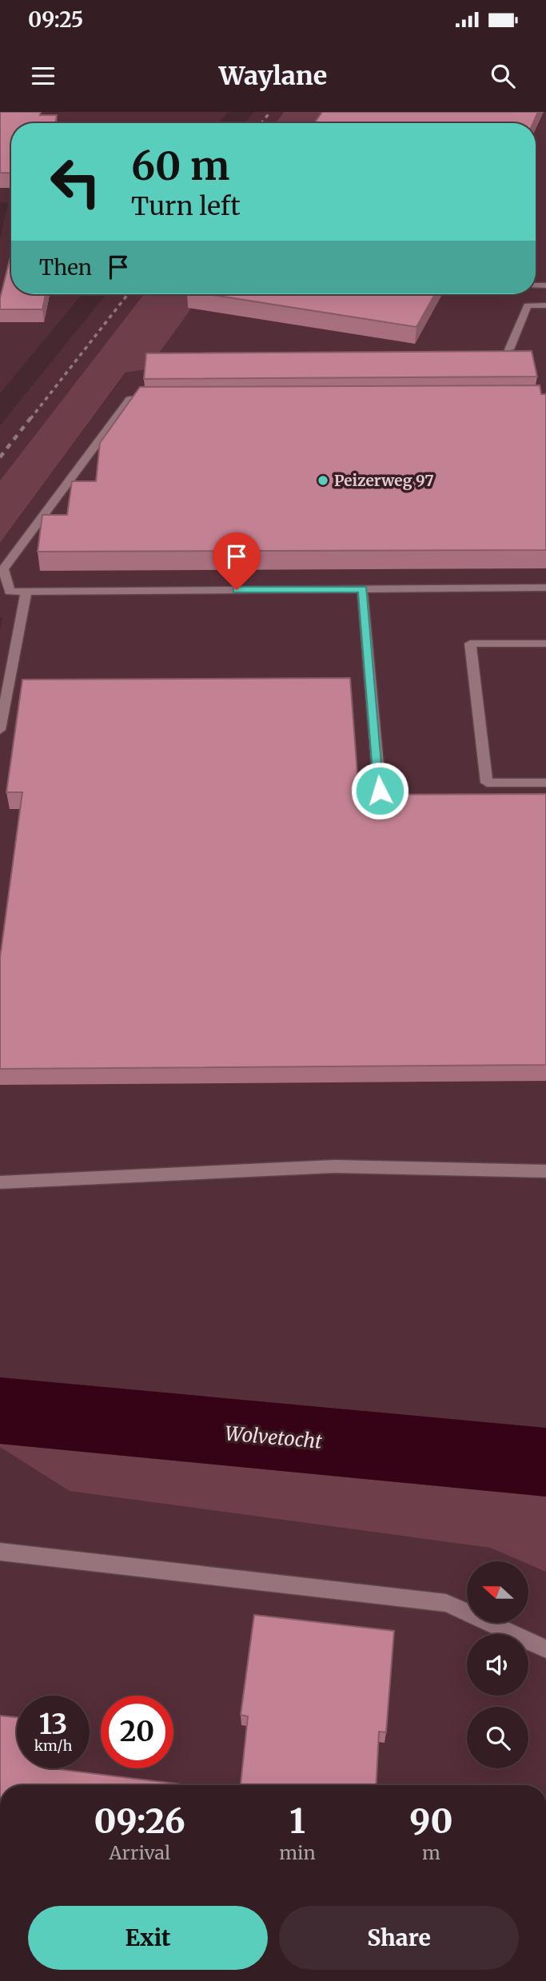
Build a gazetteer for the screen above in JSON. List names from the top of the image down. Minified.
{"water":["Wolvetocht"],"places":["Peizerweg 97"],"north":"left","page":{"status":"09:25","header":"Waylane","turn":["60 m","Turn left"],"then":"Then","speed":"13 km/h","limit":"20","eta":["09:26","Arrival","1","min","90","m"],"buttons":["Exit","Share"]}}
